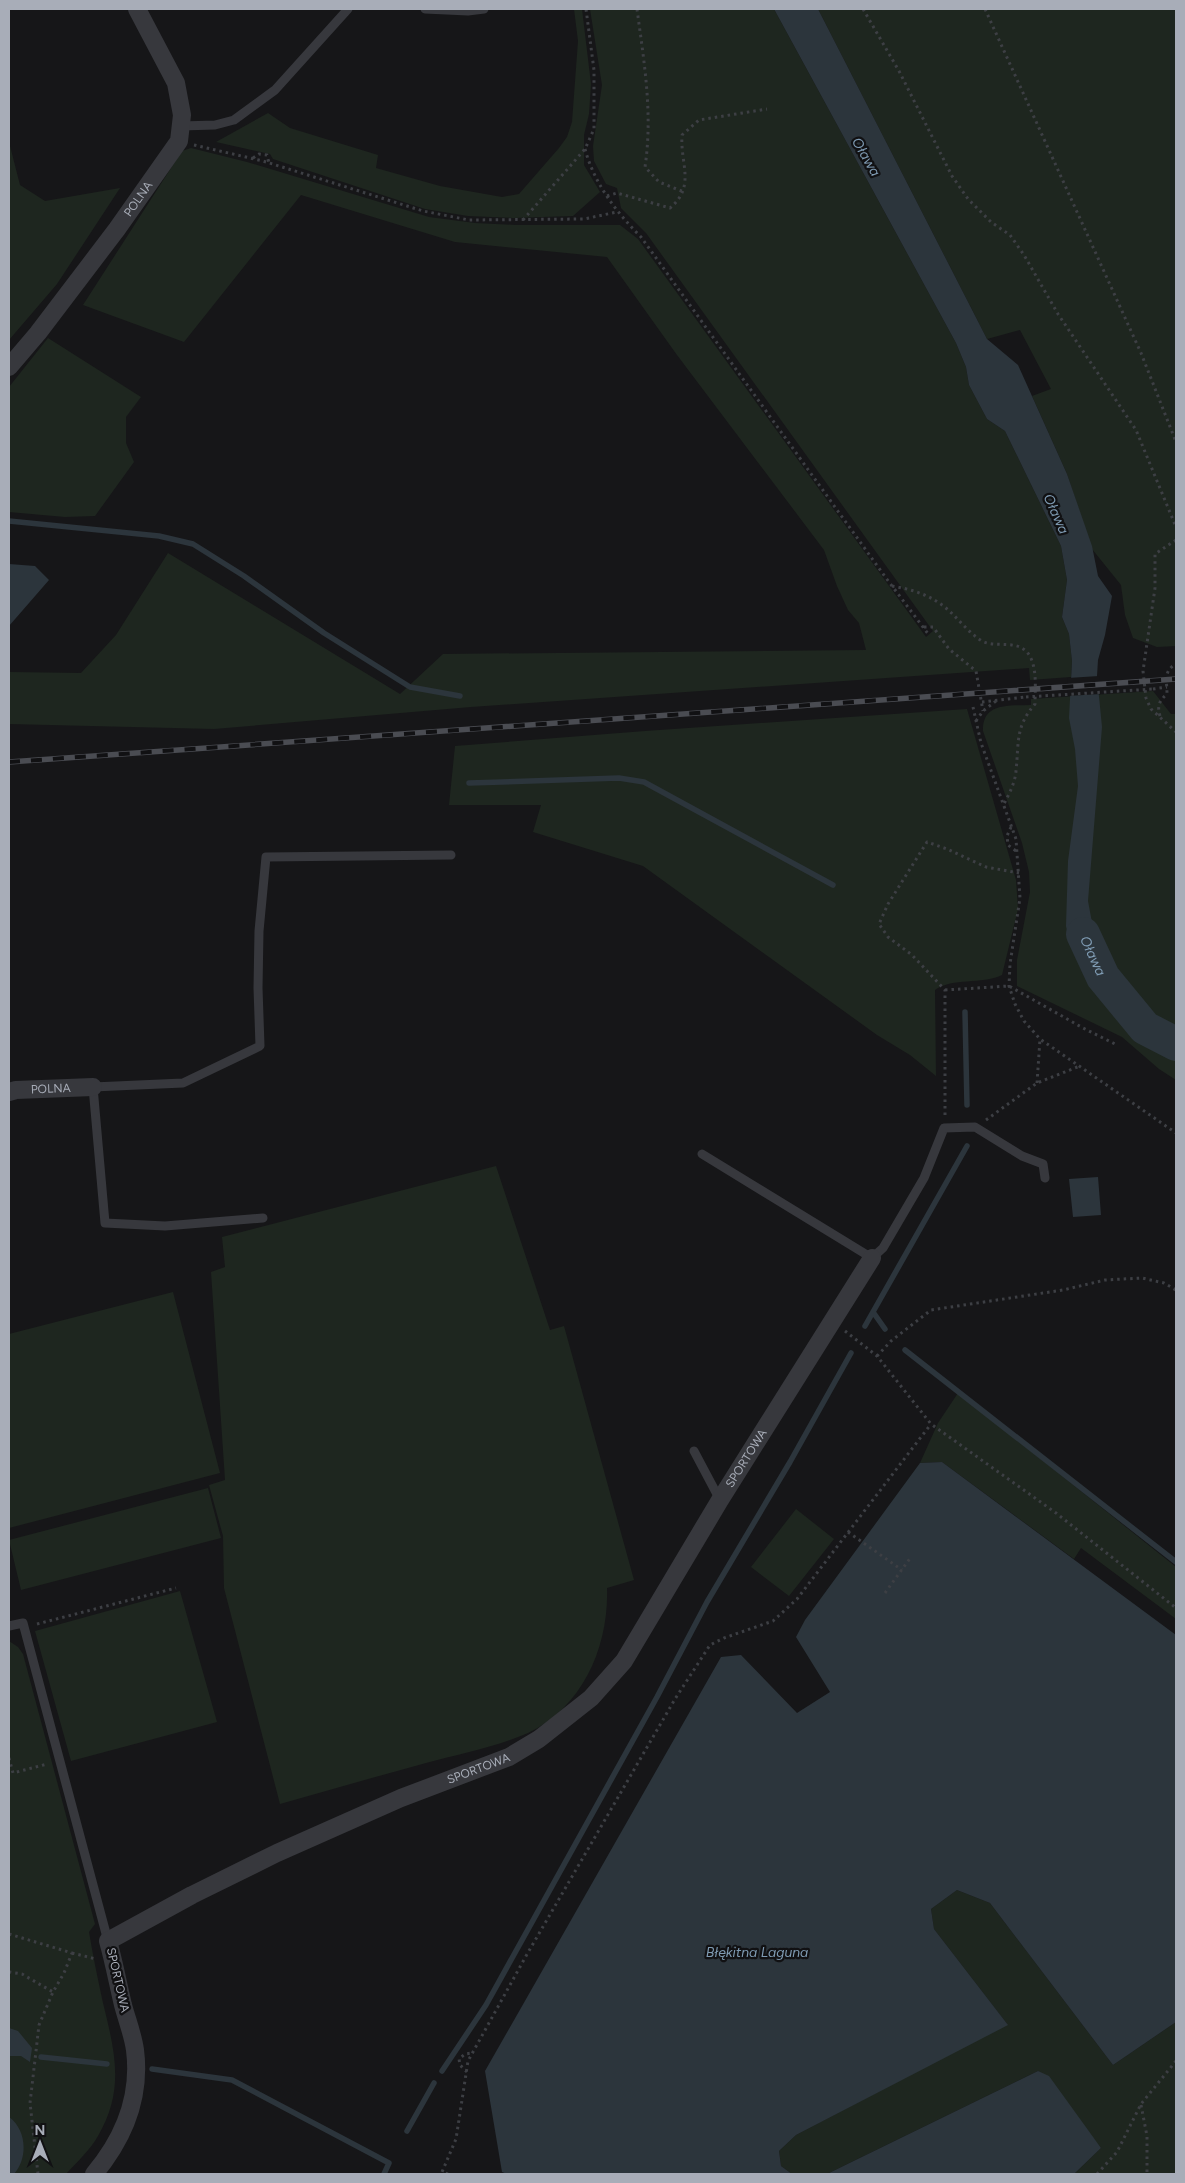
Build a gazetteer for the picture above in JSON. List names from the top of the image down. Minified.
{"streets":{"street":["POLNA","SPORTOWA"]},"water":["Oława","Błękitna Laguna"],"north":"top"}
